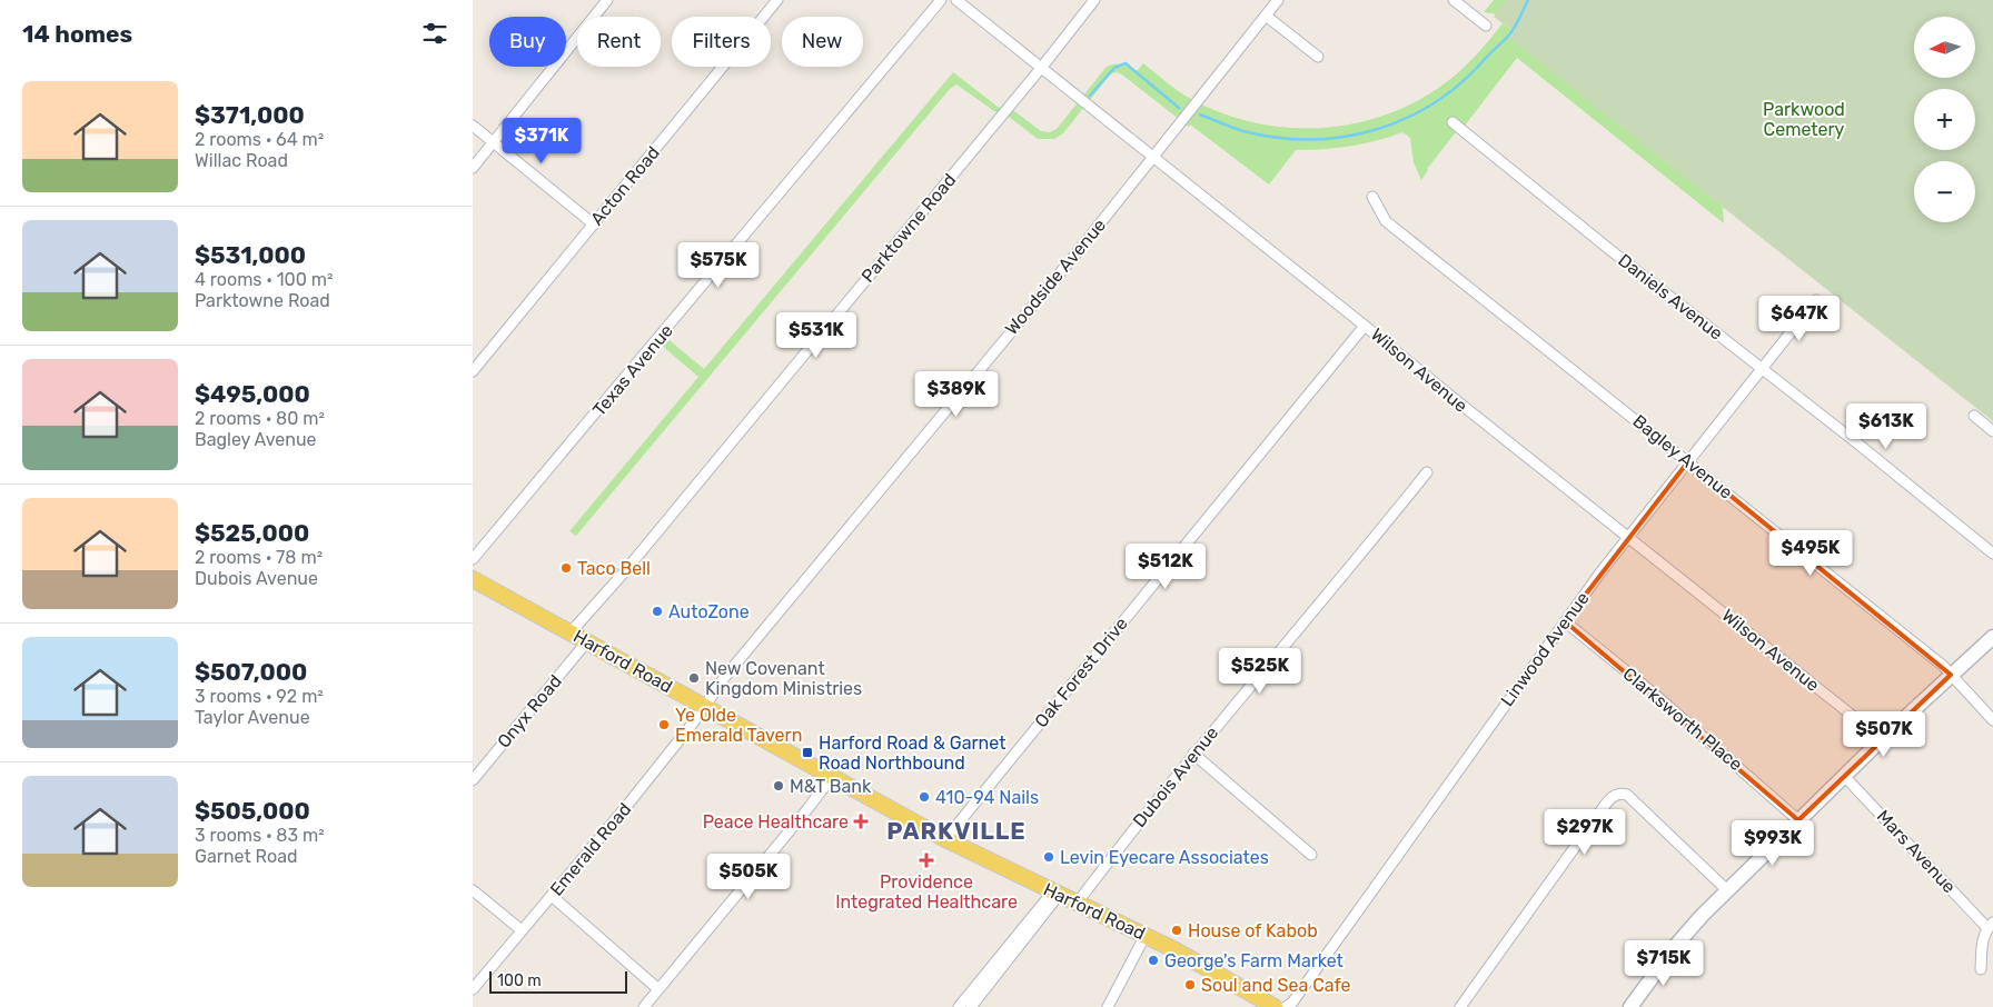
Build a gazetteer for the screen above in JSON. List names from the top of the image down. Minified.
{"streets":{"main road":["Harford Road"],"street":["Acton Road","Parktowne Road","Woodside Avenue","Daniels Avenue","Texas Avenue","Wilson Avenue","Bagley Avenue","Linwood Avenue","Oak Forest Drive","Onyx Road","Clarksworth Place","Dubois Avenue","Emerald Road","Mars Avenue"]},"crossings":[["Parktowne Road","Wilson Avenue"],["Parktowne Road","Harford Road"],["Woodside Avenue","Wilson Avenue"],["Woodside Avenue","Harford Road"],["Woodside Avenue","Emerald Road"],["Daniels Avenue","Linwood Avenue"],["Wilson Avenue","Linwood Avenue"],["Wilson Avenue","Oak Forest Drive"],["Bagley Avenue","Linwood Avenue"],["Linwood Avenue","Clarksworth Place"],["Harford Road","Oak Forest Drive"],["Harford Road","Onyx Road"],["Harford Road","Dubois Avenue"],["Harford Road","Emerald Road"]],"districts":["PARKVILLE"],"parks":["Parkwood Cemetery"],"places":{"other":["Taco Bell","AutoZone","New Covenant Kingdom Ministries","Ye Olde Emerald Tavern","M&T Bank","410-94 Nails","Levin Eyecare Associates","House of Kabob","George's Farm Market","Soul and Sea Cafe"],"transit":["Harford Road & Garnet Road Northbound"],"health":["Peace Healthcare","Providence Integrated Healthcare"]},"scale_bar":"100 m","north":"left","page":{"heading":"14 homes","map_buttons":["+","−"],"chip":["Buy","Rent","Filters","New"],"list":[{"name":"$371,000","note":"2 rooms · 64 m² · Willac Road"},{"name":"$531,000","note":"4 rooms · 100 m² · Parktowne Road"},{"name":"$495,000","note":"2 rooms · 80 m² · Bagley Avenue"},{"name":"$525,000","note":"2 rooms · 78 m² · Dubois Avenue"},{"name":"$507,000","note":"3 rooms · 92 m² · Taylor Avenue"},{"name":"$505,000","note":"3 rooms · 83 m² · Garnet Road"}],"price":["$371K","$575K","$647K","$531K","$389K","$613K","$495K","$512K","$525K","$507K","$297K","$993K","$505K","$715K"],"scale":"100 m"}}
